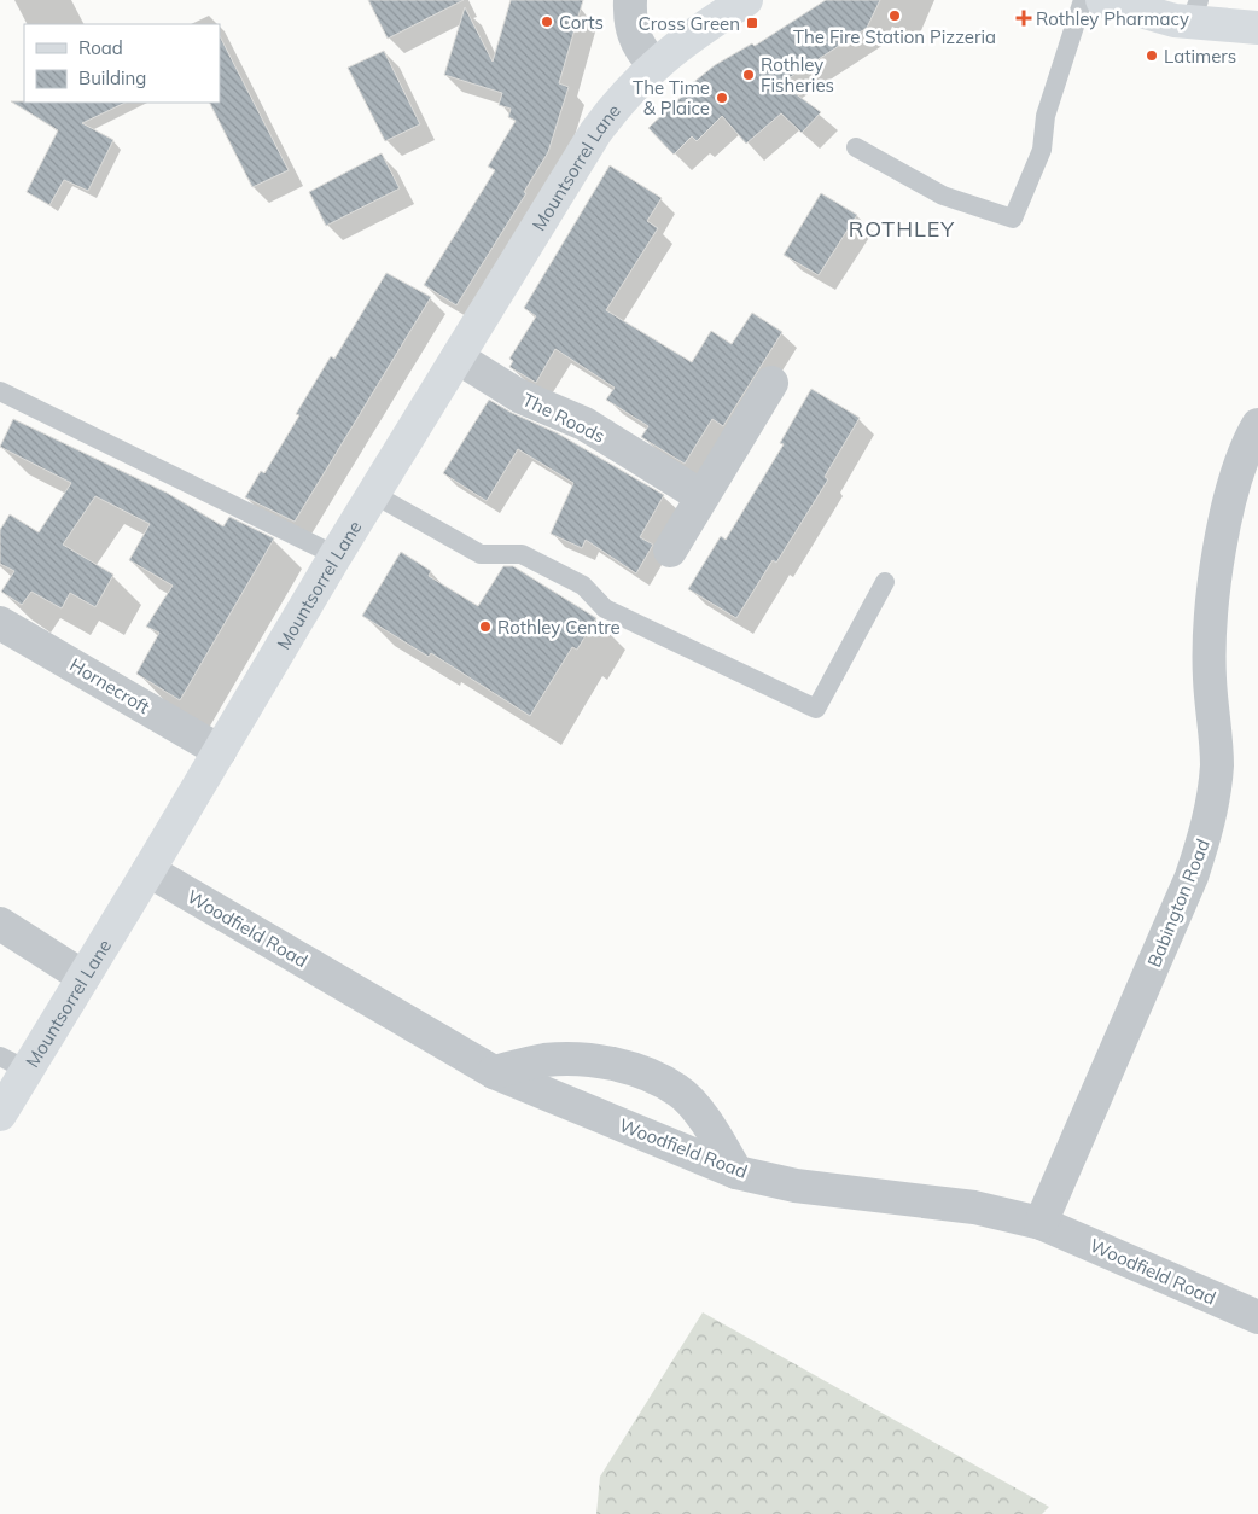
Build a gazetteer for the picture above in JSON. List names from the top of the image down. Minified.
{"streets":{"street":["Mountsorrel Lane","The Roods","Hornecroft","Babington Road","Woodfield Road"]},"crossings":[["Mountsorrel Lane","The Roods"],["Mountsorrel Lane","Hornecroft"],["Mountsorrel Lane","Woodfield Road"],["Babington Road","Woodfield Road"]],"districts":["ROTHLEY"],"places":{"other":["The Fire Station Pizzeria","Corts","Latimers","Rothley Fisheries","The Time & Plaice","Rothley Centre"],"health":["Rothley Pharmacy"],"transit":["Cross Green"]},"legend":["Road","Building"]}
